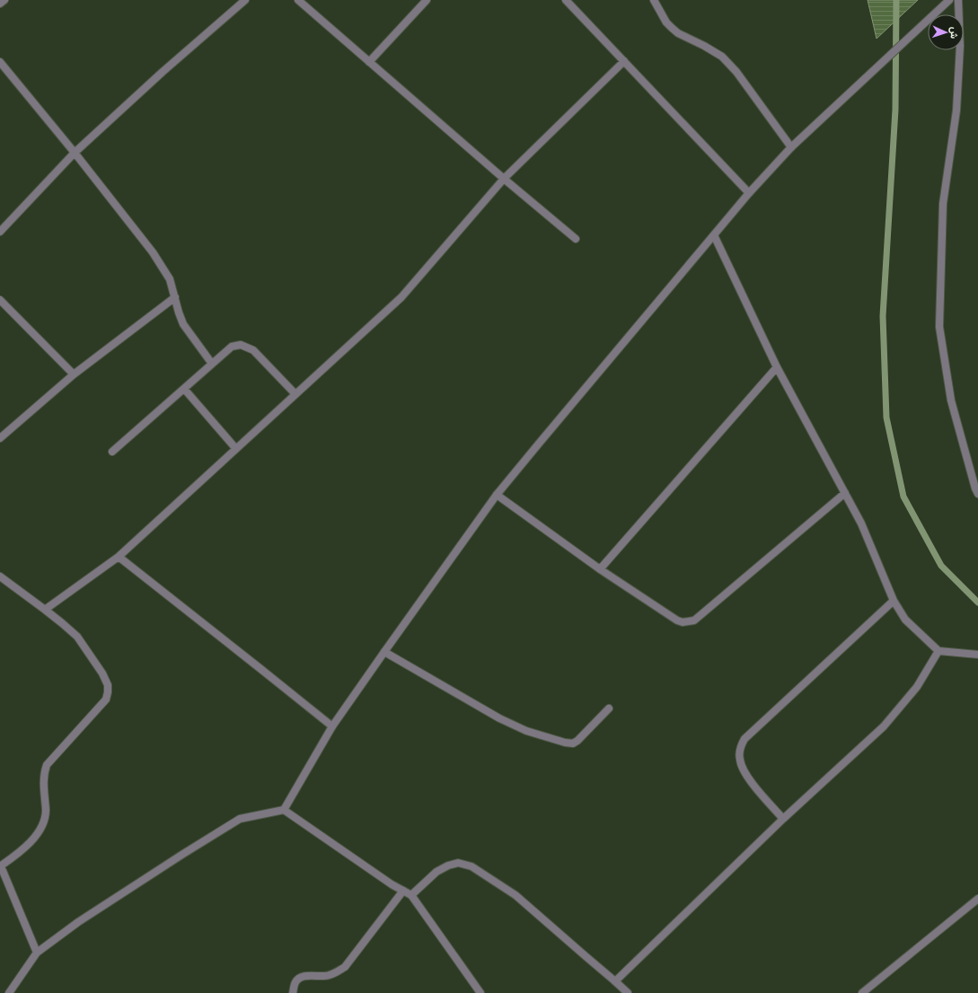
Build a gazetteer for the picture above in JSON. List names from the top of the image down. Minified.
{"north":"right"}
